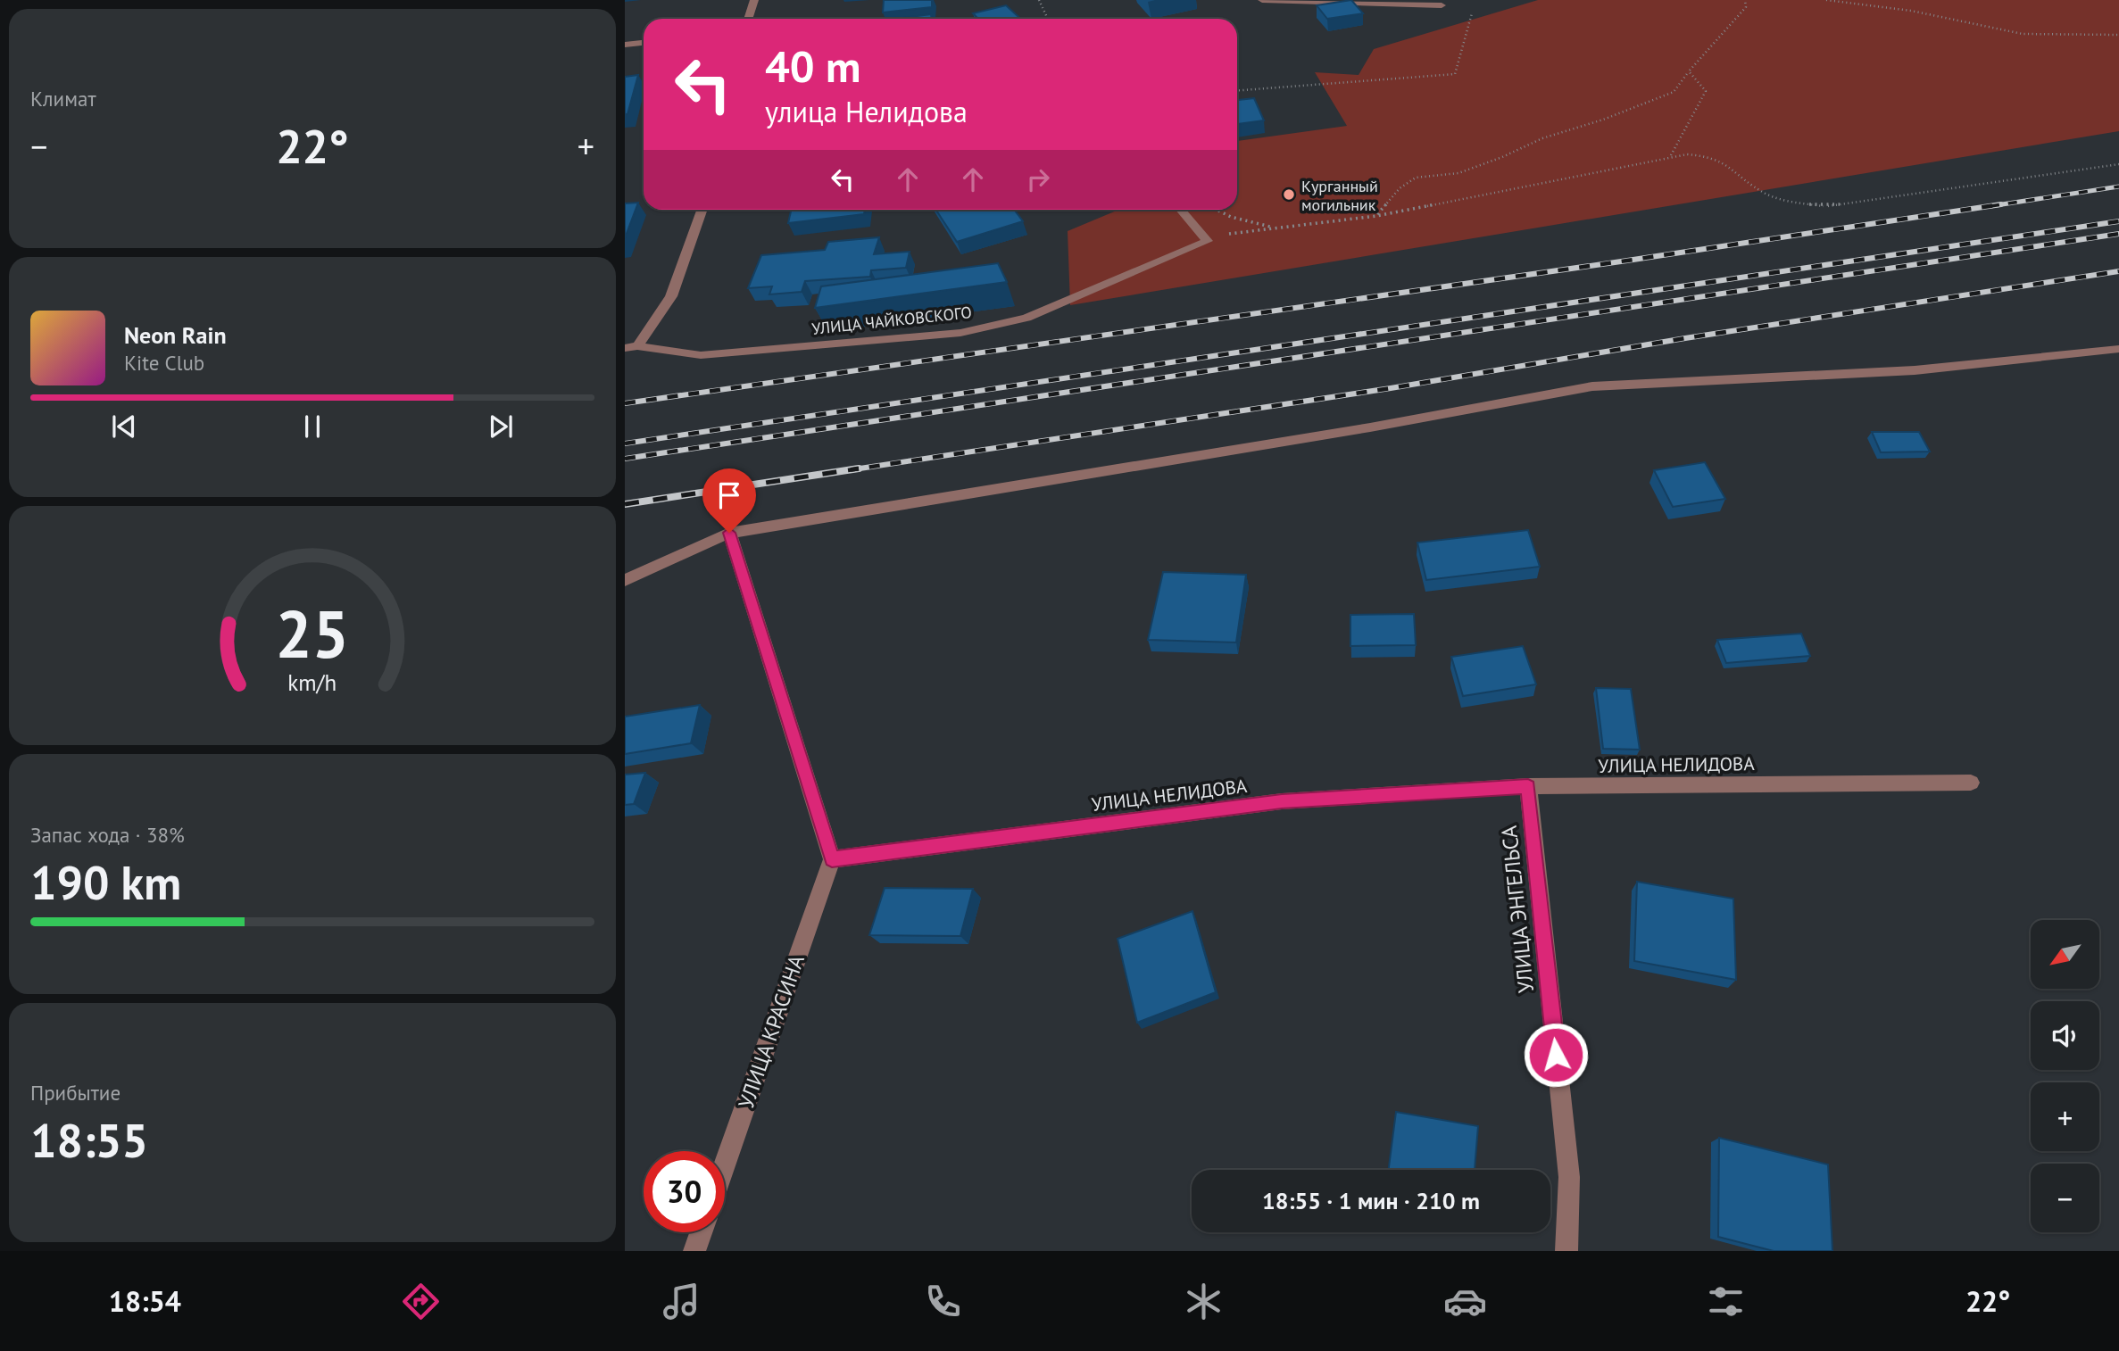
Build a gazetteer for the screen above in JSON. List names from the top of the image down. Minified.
{"streets":{"street":["УЛИЦА ЧАЙКОВСКОГО","УЛИЦА НЕЛИДОВА","УЛИЦА ЭНГЕЛЬСА","УЛИЦА КРАСИНА"]},"crossings":[["УЛИЦА НЕЛИДОВА","УЛИЦА ЭНГЕЛЬСА"],["УЛИЦА НЕЛИДОВА","УЛИЦА КРАСИНА"]],"places":["Курганный могильник"],"north":"bottom left","page":{"tile":["Климат",["Запас хода · 38%","190 km"],["Прибытие","18:55"]],"turn":["40 m","улица Нелидова"],"heat":["−","22°","+"],"song":["Neon Rain","Kite Club"],"map_buttons":["+","−"],"limit":"30","trip":"18:55 · 1 мин · 210 m","tabs":["18:54","22°"],"gauge":["25","km/h"]}}
